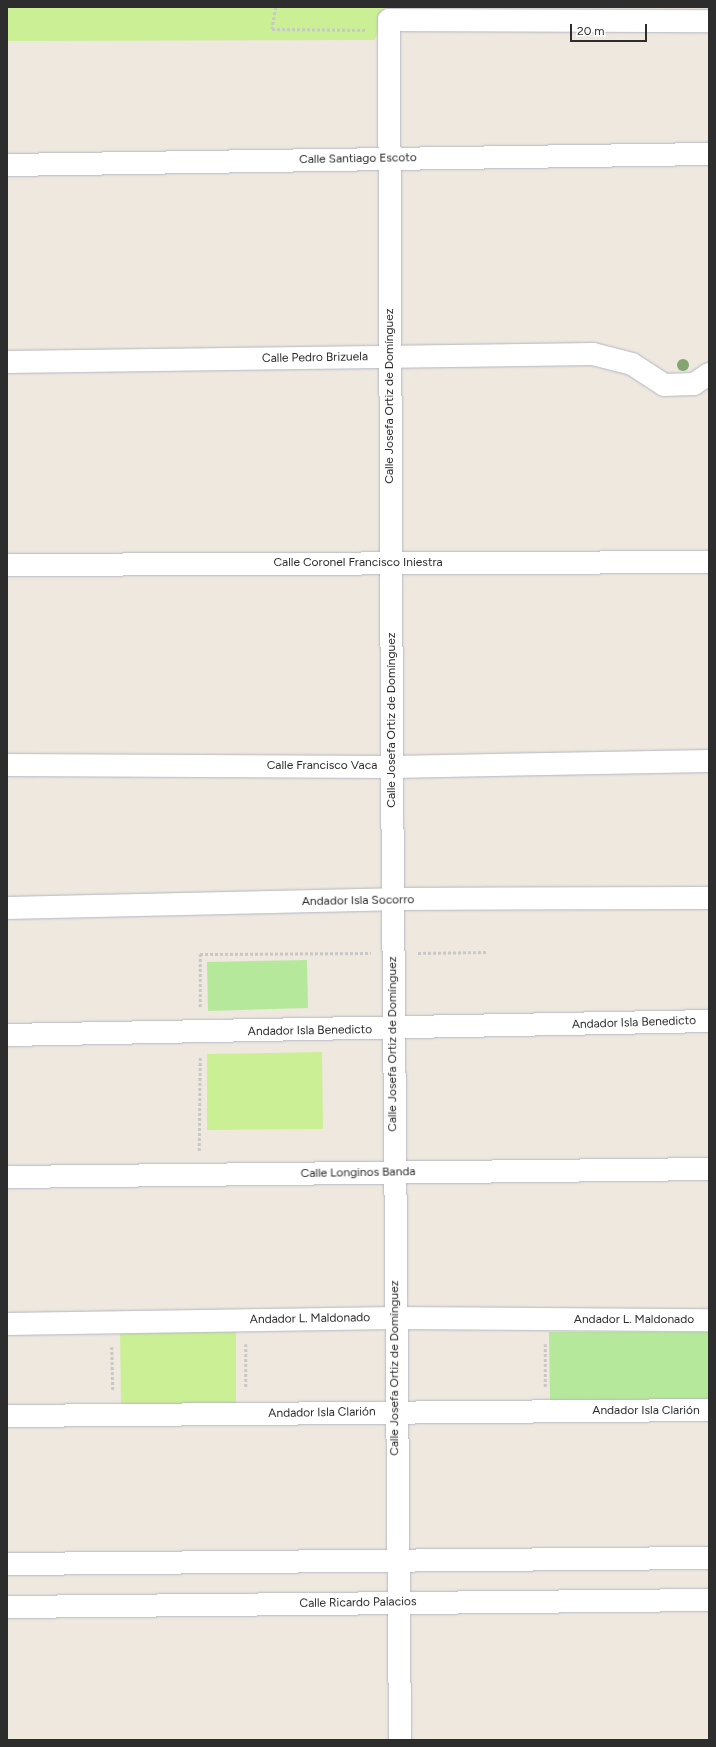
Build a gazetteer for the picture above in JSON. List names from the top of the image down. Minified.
{"streets":{"street":["Calle Santiago Escoto","Calle Pedro Brizuela","Calle Josefa Ortiz de Domínguez","Calle Coronel Francisco Iniestra","Calle Francisco Vaca","Andador Isla Socorro","Andador Isla Benedicto","Calle Longinos Banda","Andador L. Maldonado","Andador Isla Clarión","Calle Ricardo Palacios"]},"crossings":[["Calle Santiago Escoto","Calle Josefa Ortiz de Domínguez"],["Calle Pedro Brizuela","Calle Josefa Ortiz de Domínguez"],["Calle Josefa Ortiz de Domínguez","Calle Coronel Francisco Iniestra"],["Calle Josefa Ortiz de Domínguez","Calle Francisco Vaca"],["Calle Josefa Ortiz de Domínguez","Andador Isla Socorro"],["Calle Josefa Ortiz de Domínguez","Andador Isla Benedicto"],["Calle Josefa Ortiz de Domínguez","Calle Longinos Banda"],["Calle Josefa Ortiz de Domínguez","Andador L. Maldonado"],["Calle Josefa Ortiz de Domínguez","Andador Isla Clarión"],["Calle Josefa Ortiz de Domínguez","Calle Ricardo Palacios"]],"scale_bar":"20 m"}
